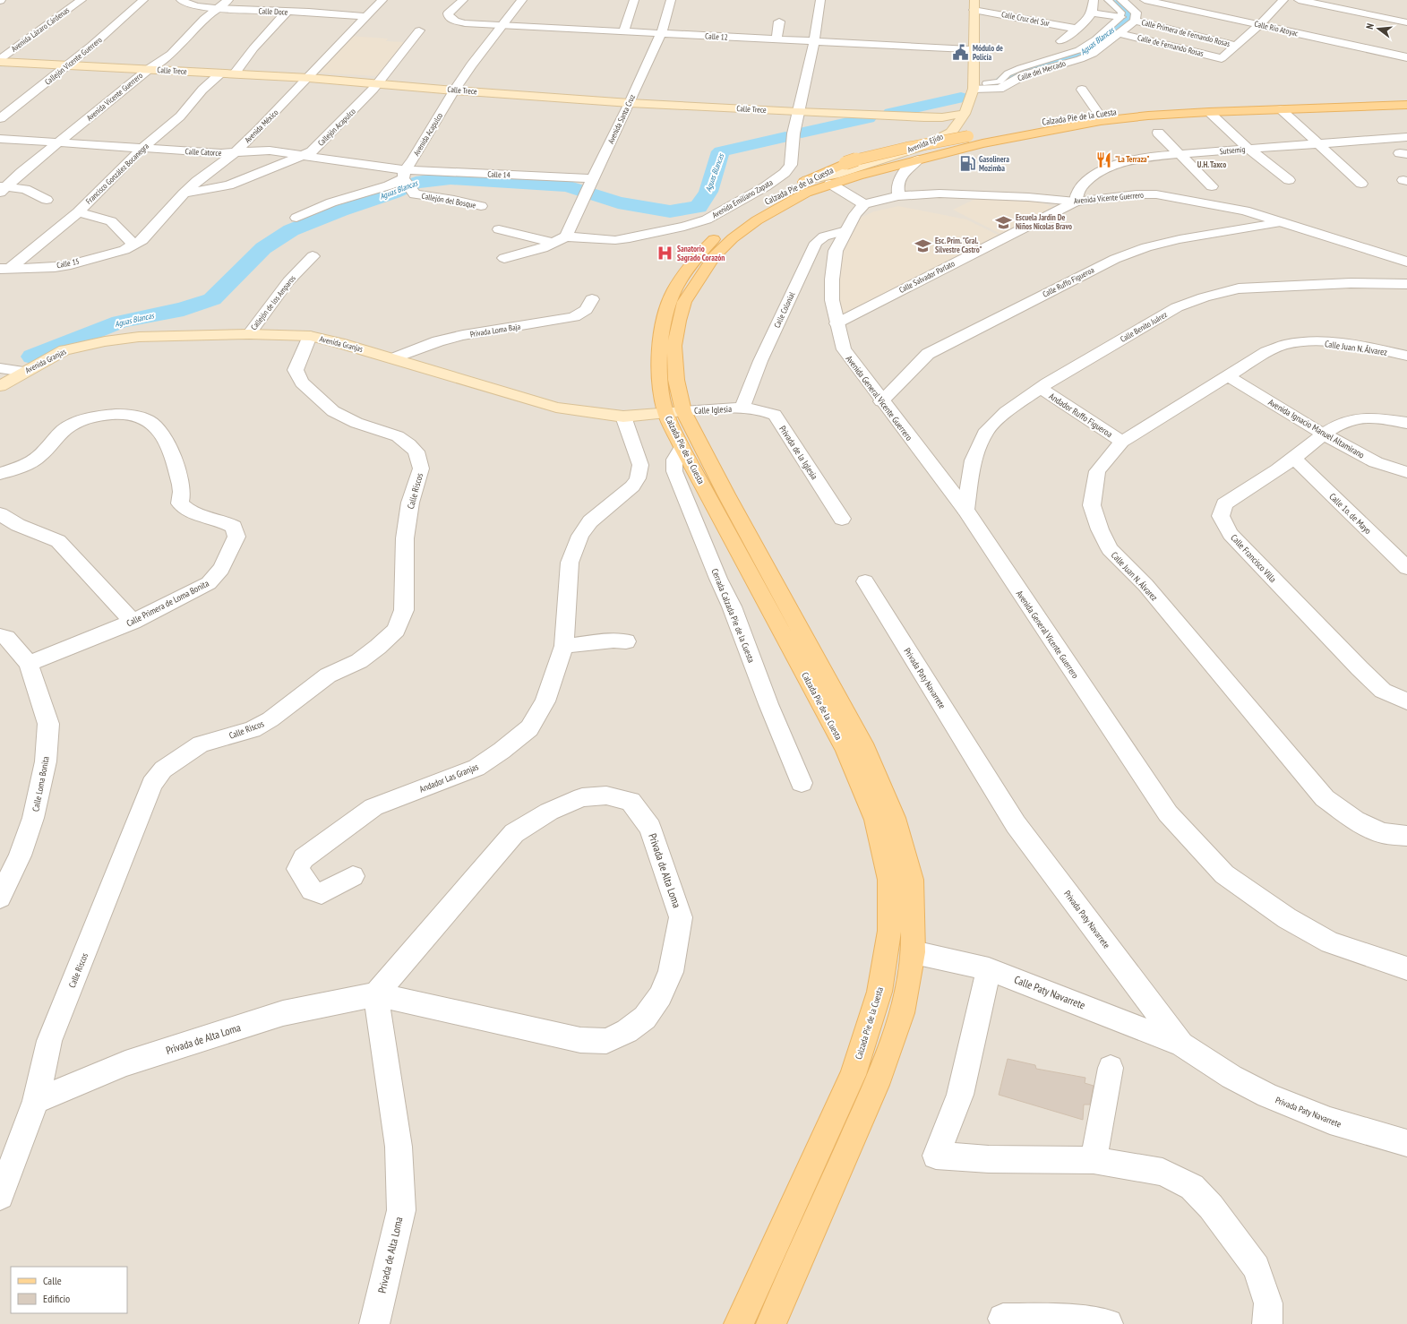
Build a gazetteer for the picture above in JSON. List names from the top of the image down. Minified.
{"streets":{"main road":["Calle Trece","Calzada Pie de la Cuesta","Avenida Ejido","Avenida Granjas"],"street":["Calle Doce","Calle Cruz del Sur","Calle Río Atoyac","Avenida Lázaro Cárdenas","Calle Primera de Fernando Rosas","Calle 12","Calle de Fernando Rosas","Callejón Vicente Guerrero","Calle del Mercado","Avenida Vicente Guerrero","Avenida Santa Cruz","Avenida México","Callejón Acapulco","Avenida Acapulco","Sutsemig","Calle Catorce","Francisco González Bocanegra","Calle 14","Avenida Emiliano Zapata","Callejón del Bosque","Calle 15","Calle Salvador Parlato","Calle Ruffo Figueroa","Callejón de los Amparos","Calle Colonial","Calle Benito Juárez","Privada Loma Baja","Calle Juan N. Álvarez","Avenida General Vicente Guerrero","Calle Iglesia","Andador Ruffo Figueroa","Avenida Ignacio Manuel Altamirano","Privada de la Iglesia","Calle Riscos","Calle 1o. de Mayo","Calle Francisco Villa","Calle Primera de Loma Bonita","Cerrada Calzada Pie de la Cuesta","Privada Paty Navarrete","Andador Las Granjas","Calle Loma Bonita","Privada de Alta Loma","Calle Paty Navarrete"]},"crossings":[["Calle Doce","Avenida Vicente Guerrero"],["Calle Doce","Avenida México"],["Calle Cruz del Sur","Avenida Ejido"],["Calle Primera de Fernando Rosas","Calle de Fernando Rosas"],["Calle Primera de Fernando Rosas","Calle del Mercado"],["Calle 12","Avenida Santa Cruz"],["Calle 12","Avenida Acapulco"],["Calle 12","Avenida Ejido"],["Calle 12","Avenida Emiliano Zapata"],["Calle de Fernando Rosas","Calle del Mercado"],["Callejón Vicente Guerrero","Calle Trece"],["Calle Trece","Avenida Vicente Guerrero"],["Calle Trece","Avenida Santa Cruz"],["Calle Trece","Avenida México"],["Calle Trece","Callejón Acapulco"],["Calle Trece","Avenida Acapulco"],["Calle Trece","Avenida Ejido"],["Calle Trece","Francisco González Bocanegra"],["Calle Trece","Avenida Emiliano Zapata"],["Calle del Mercado","Avenida Ejido"],["Avenida Vicente Guerrero","Sutsemig"],["Avenida Vicente Guerrero","Calle Catorce"],["Avenida Vicente Guerrero","Calle Salvador Parlato"],["Avenida Vicente Guerrero","Calle Ruffo Figueroa"],["Avenida Vicente Guerrero","Avenida General Vicente Guerrero"],["Calzada Pie de la Cuesta","Avenida Ejido"],["Calzada Pie de la Cuesta","Avenida Granjas"],["Calzada Pie de la Cuesta","Calle Iglesia"],["Calzada Pie de la Cuesta","Cerrada Calzada Pie de la Cuesta"],["Calzada Pie de la Cuesta","Calle Paty Navarrete"],["Avenida Santa Cruz","Calle 14"],["Avenida Santa Cruz","Avenida Emiliano Zapata"],["Avenida México","Callejón Acapulco"],["Avenida México","Calle Catorce"],["Avenida México","Calle 15"],["Callejón Acapulco","Calle Catorce"],["Avenida Acapulco","Calle Catorce"],["Avenida Acapulco","Calle 14"],["Avenida Acapulco","Callejón del Bosque"],["Sutsemig","Calle Salvador Parlato"],["Calle Catorce","Francisco González Bocanegra"],["Calle Catorce","Calle 14"],["Calle Catorce","Callejón del Bosque"],["Francisco González Bocanegra","Calle 15"],["Calle 14","Callejón del Bosque"],["Calle Salvador Parlato","Avenida General Vicente Guerrero"],["Calle Ruffo Figueroa","Avenida General Vicente Guerrero"],["Callejón de los Amparos","Avenida Granjas"],["Calle Colonial","Avenida General Vicente Guerrero"],["Calle Colonial","Calle Iglesia"],["Calle Colonial","Privada de la Iglesia"],["Calle Benito Juárez","Avenida General Vicente Guerrero"],["Calle Benito Juárez","Andador Ruffo Figueroa"],["Privada Loma Baja","Avenida Granjas"],["Avenida Granjas","Calle Iglesia"],["Avenida Granjas","Calle Riscos"],["Avenida Granjas","Andador Las Granjas"],["Calle Juan N. Álvarez","Andador Ruffo Figueroa"],["Calle Juan N. Álvarez","Avenida Ignacio Manuel Altamirano"],["Calle Iglesia","Privada de la Iglesia"],["Avenida Ignacio Manuel Altamirano","Calle Francisco Villa"],["Calle Riscos","Privada de Alta Loma"],["Calle 1o. de Mayo","Calle Francisco Villa"],["Calle Primera de Loma Bonita","Calle Loma Bonita"],["Privada Paty Navarrete","Calle Paty Navarrete"]],"districts":["U.H. Taxco"],"water":["Aguas Blancas"],"places":{"public building":["Módulo de Policía"],"restaurant":["\"La Terraza\""],"fuel station":["Gasolinera Mozimba"],"school or university":["Escuela Jardin De Niños Nicolas Bravo","Esc. Prim. \"Gral. Silvestre Castro\""],"hospital":["Sanatorio Sagrado Corazón"]},"legend":["Calle","Edificio"],"north":"left"}
